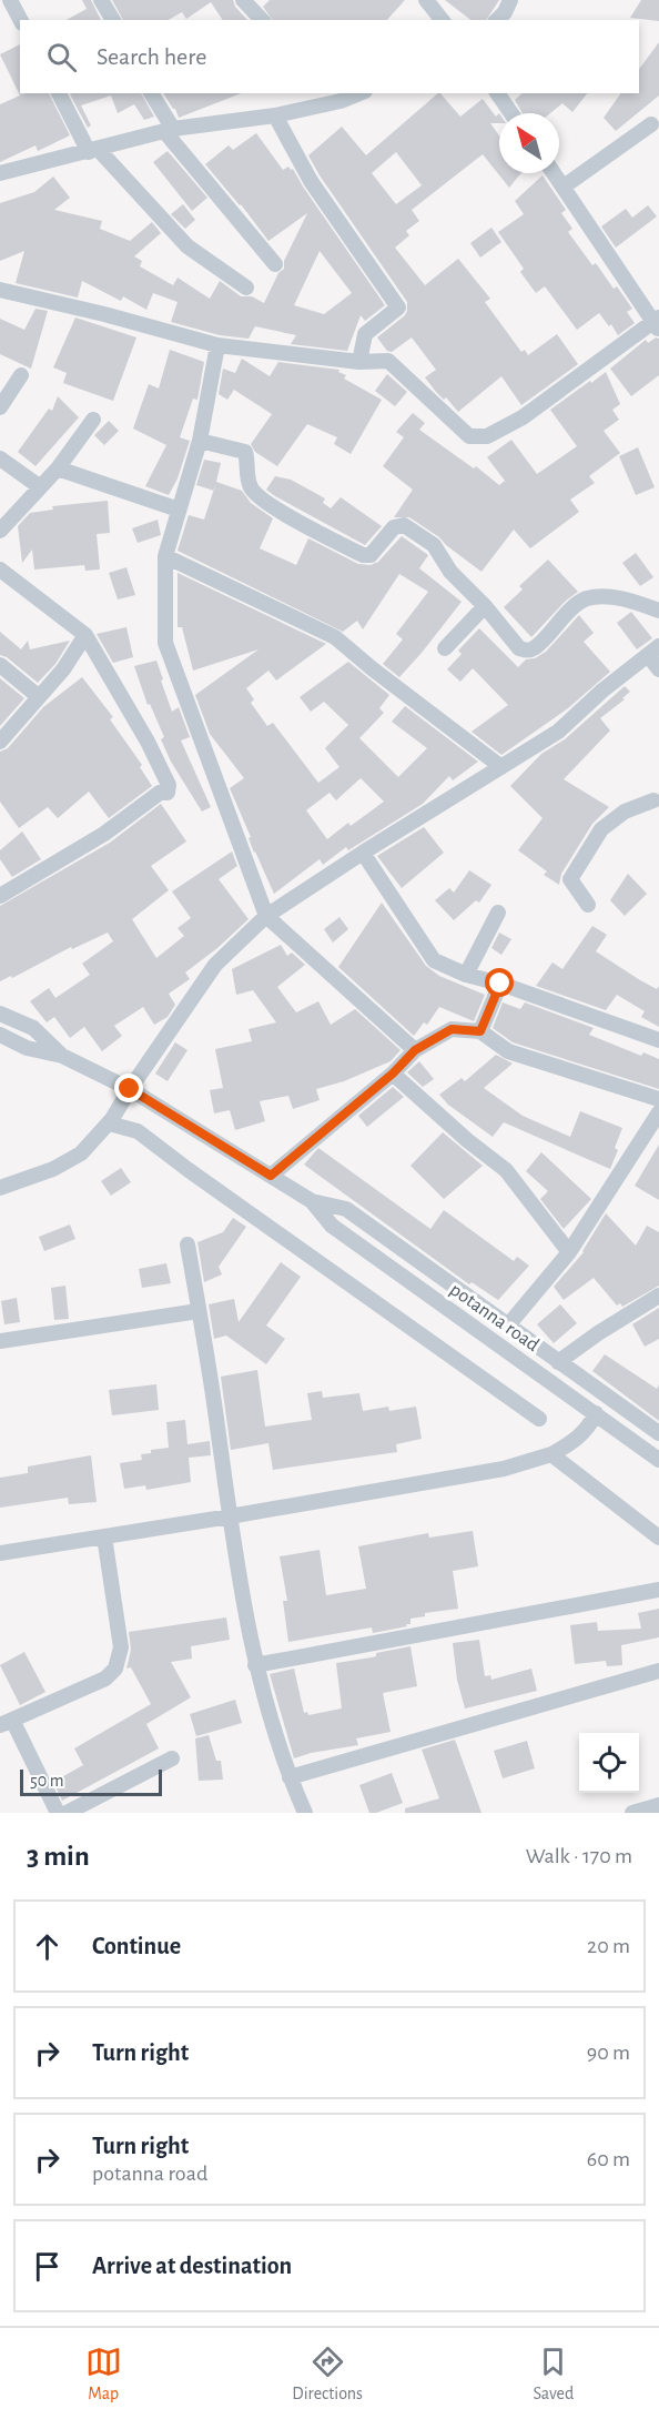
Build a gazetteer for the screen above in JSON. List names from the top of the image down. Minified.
{"streets":{"street":["potanna road"]},"scale_bar":"50 m","north":"top left","page":{"search":"Search here","scale":"50 m","heading":["3 min","Walk · 170 m"],"list":[["Continue","20 m"],["Turn right","90 m"],["Turn right","potanna road","60 m"],"Arrive at destination"],"nav":["Map","Directions","Saved"]}}
